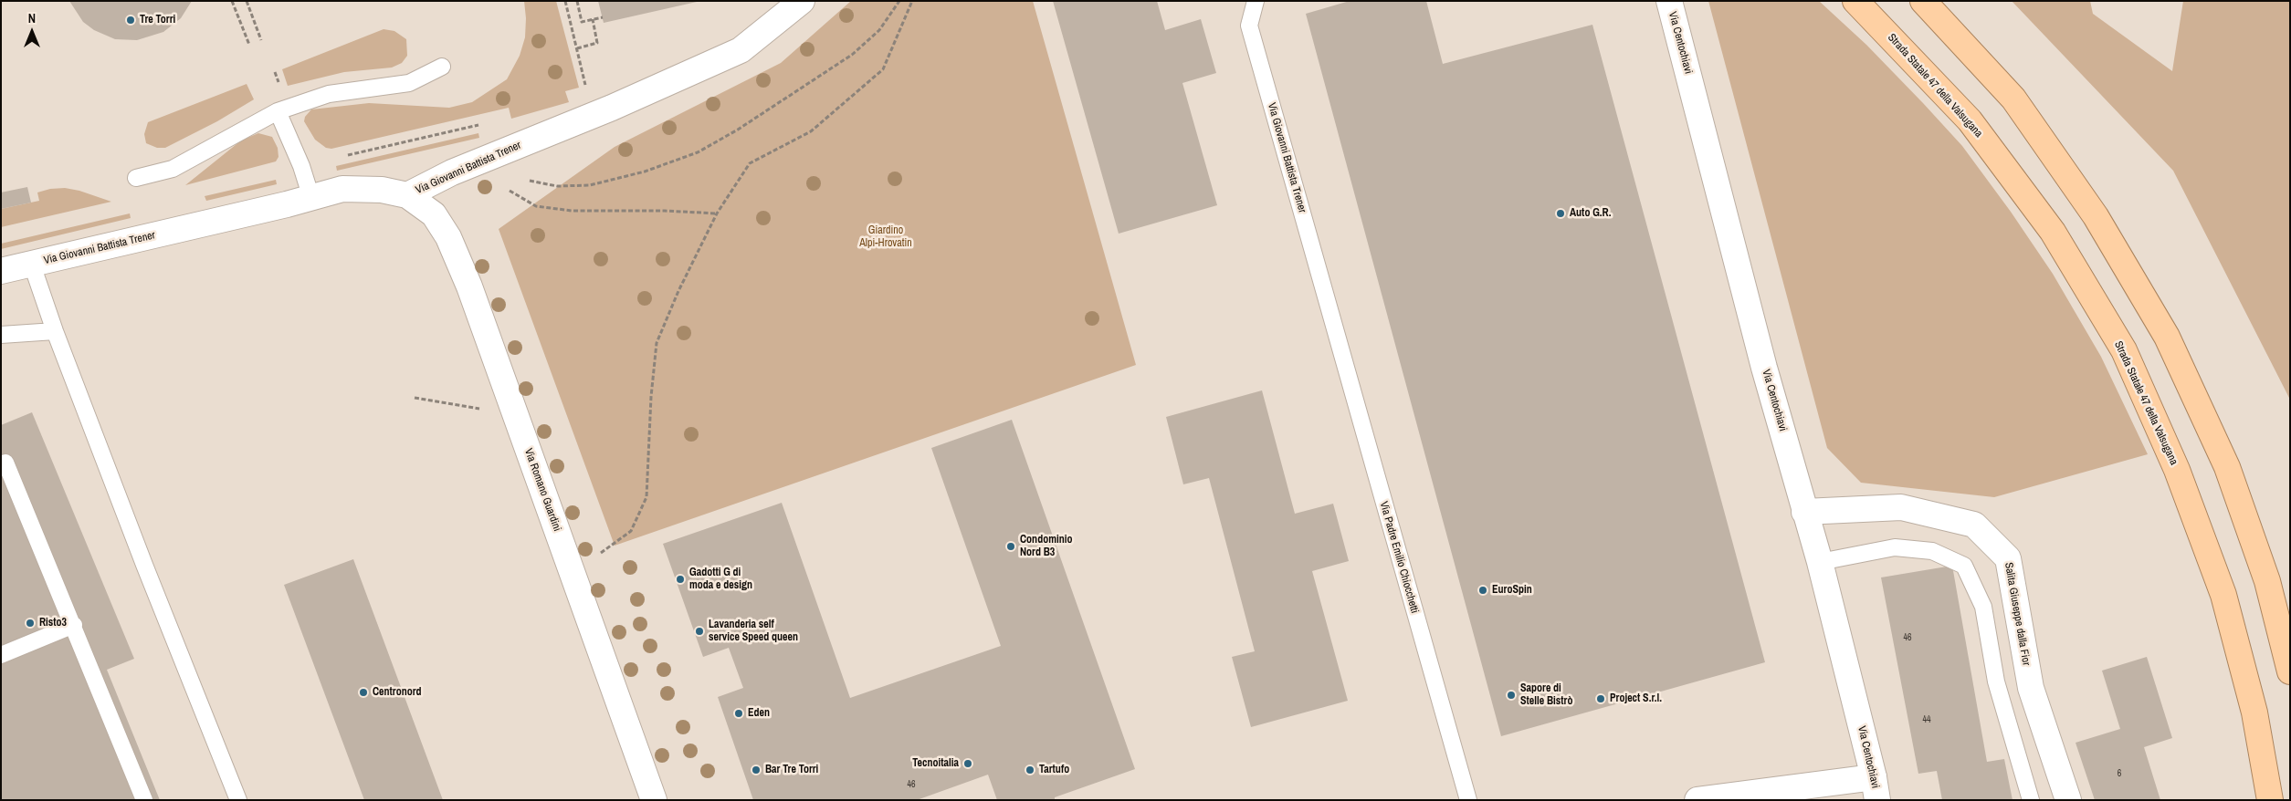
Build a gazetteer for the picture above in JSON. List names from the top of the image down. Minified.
{"streets":{"highway":["Strada Statale 47 della Valsugana"],"street":["Via Centochiavi","Via Giovanni Battista Trener","Via Romano Guardini","Salita Giuseppe dalla Fior"],"lane":["Via Padre Emilio Chiocchetti"]},"crossings":[["Via Centochiavi","Salita Giuseppe dalla Fior"],["Via Giovanni Battista Trener","Via Romano Guardini"],["Via Giovanni Battista Trener","Via Padre Emilio Chiocchetti"]],"parks":["Giardino Alpi-Hrovatin"],"places":["Tre Torri","Auto G.R.","Condominio Nord B3","Gadotti G di moda e design","EuroSpin","Risto3","Lavanderia self service Speed queen","Centronord","Sapore di Stelle Bistrò","Project S.r.l.","Eden","Tecnoitalia","Bar Tre Torri","Tartufo"],"house_numbers":["46","44","6","46"],"north":"top"}
